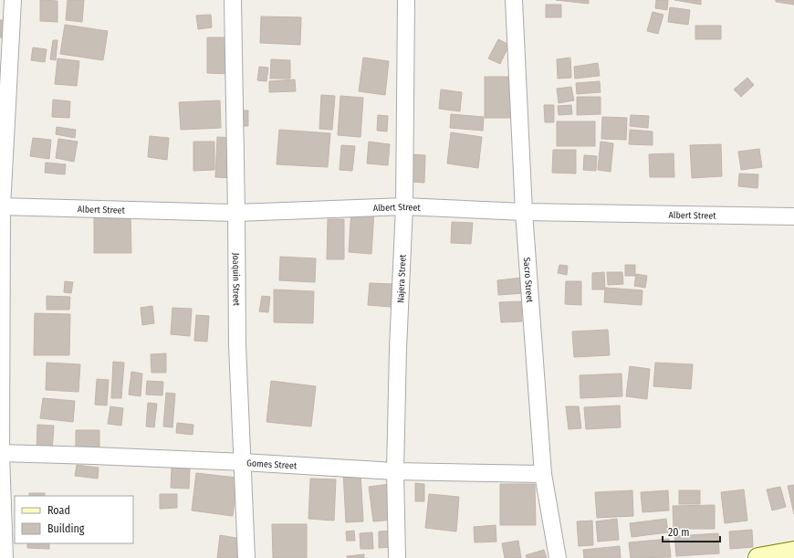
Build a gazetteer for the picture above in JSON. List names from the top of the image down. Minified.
{"streets":{"street":["Albert Street","Joaquin Street","Najera Street","Sacro Street","Gomes Street"]},"crossings":[["Albert Street","Joaquin Street"],["Albert Street","Najera Street"],["Albert Street","Sacro Street"],["Joaquin Street","Gomes Street"],["Najera Street","Gomes Street"],["Sacro Street","Gomes Street"]],"legend":["Road","Building"],"scale_bar":"20 m"}
